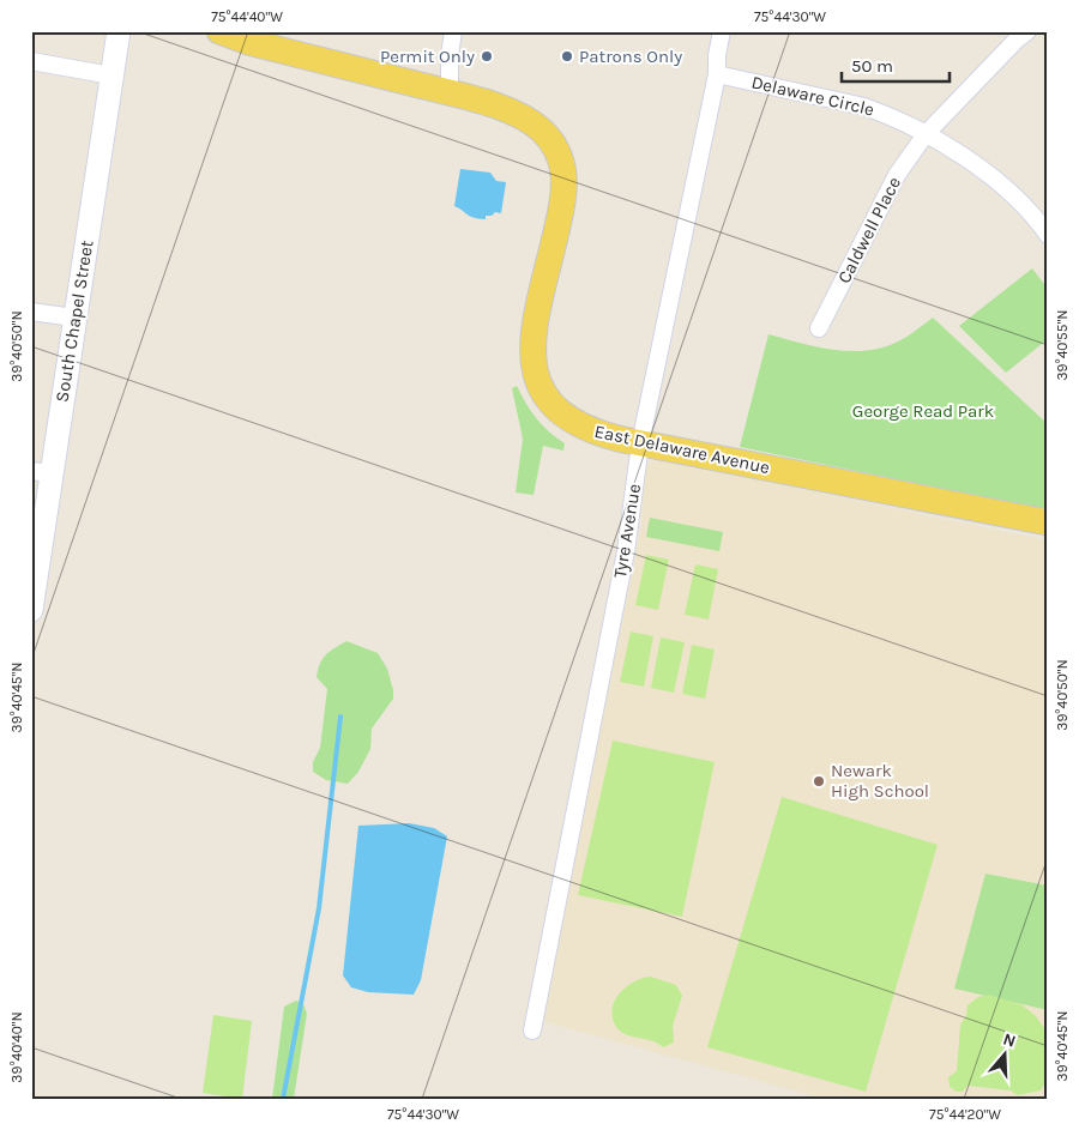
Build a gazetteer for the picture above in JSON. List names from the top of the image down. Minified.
{"streets":{"main road":["East Delaware Avenue"],"street":["Delaware Circle","Caldwell Place","South Chapel Street","Tyre Avenue"]},"crossings":[["Delaware Circle","Caldwell Place"],["Delaware Circle","Tyre Avenue"],["East Delaware Avenue","Tyre Avenue"]],"parks":["George Read Park"],"places":["Permit Only","Patrons Only","Newark High School"],"scale_bar":"50 m","north":"top","coordinates":["75°44'40\"W","75°44'30\"W","39°40'55\"N","39°40'50\"N","39°40'45\"N","39°40'40\"N","75°44'20\"W"]}
